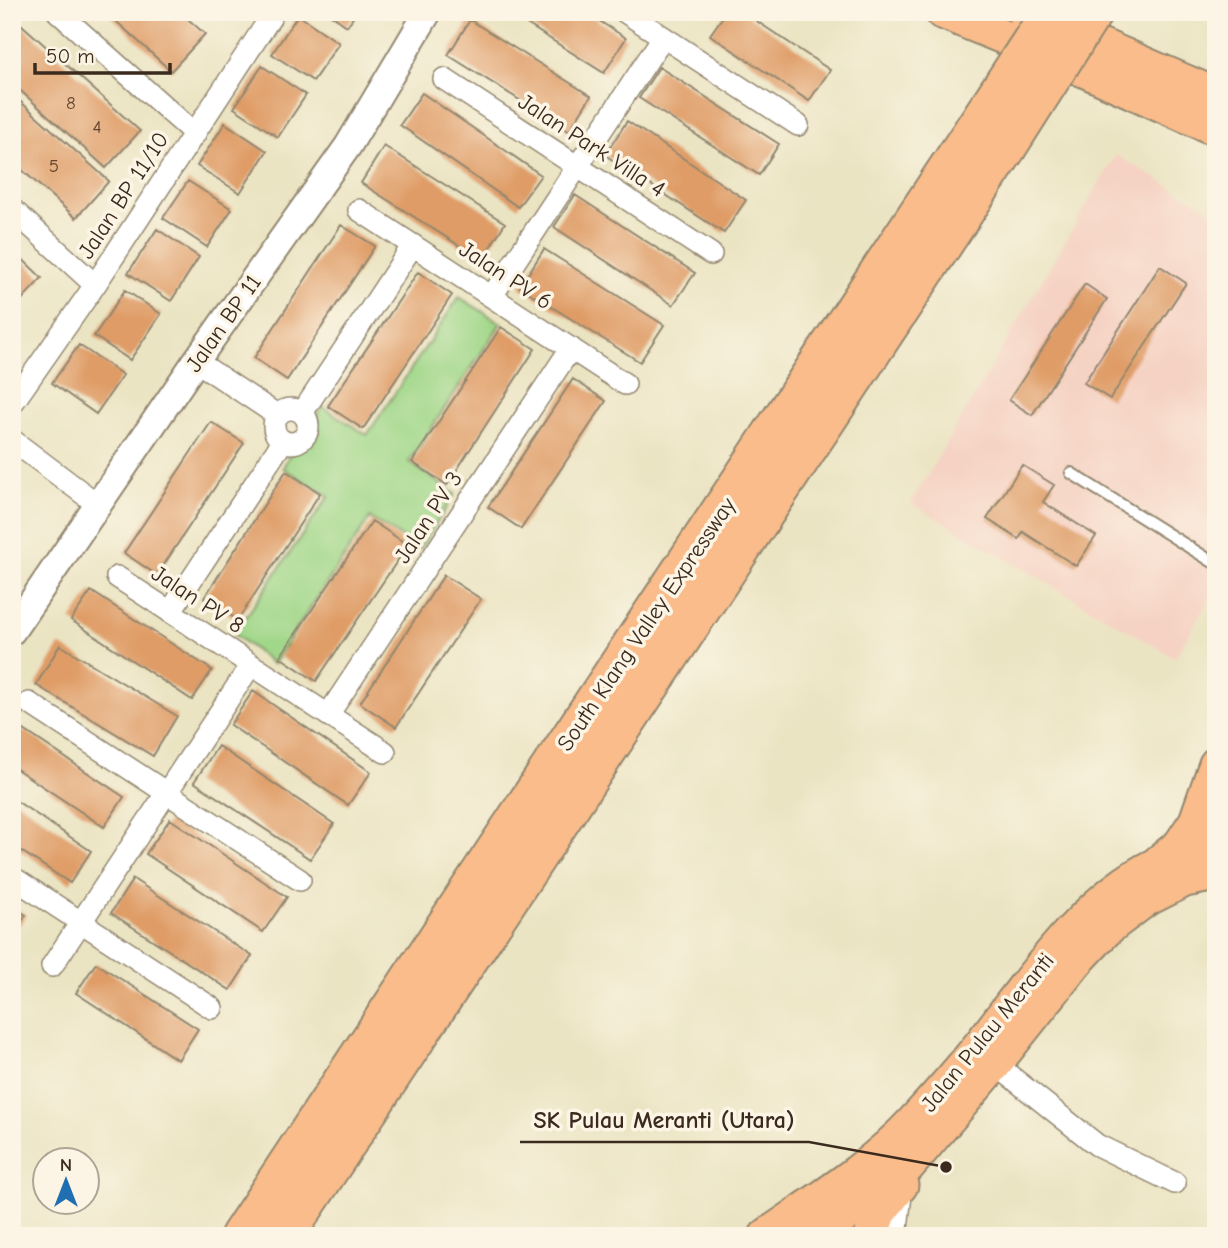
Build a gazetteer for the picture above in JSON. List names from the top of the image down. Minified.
{"streets":{"highway":["South Klang Valley Expressway"],"main road":["Jalan Pulau Meranti"],"street":["Jalan Park Villa 4","Jalan BP 11/10","Jalan PV 6","Jalan BP 11","Jalan PV 3","Jalan PV 8"]},"crossings":[["Jalan PV 6","Jalan PV 3"],["Jalan PV 3","Jalan PV 8"]],"places":["SK Pulau Meranti (Utara)"],"house_numbers":["8","4","5"],"scale_bar":"50 m","north":"top"}
